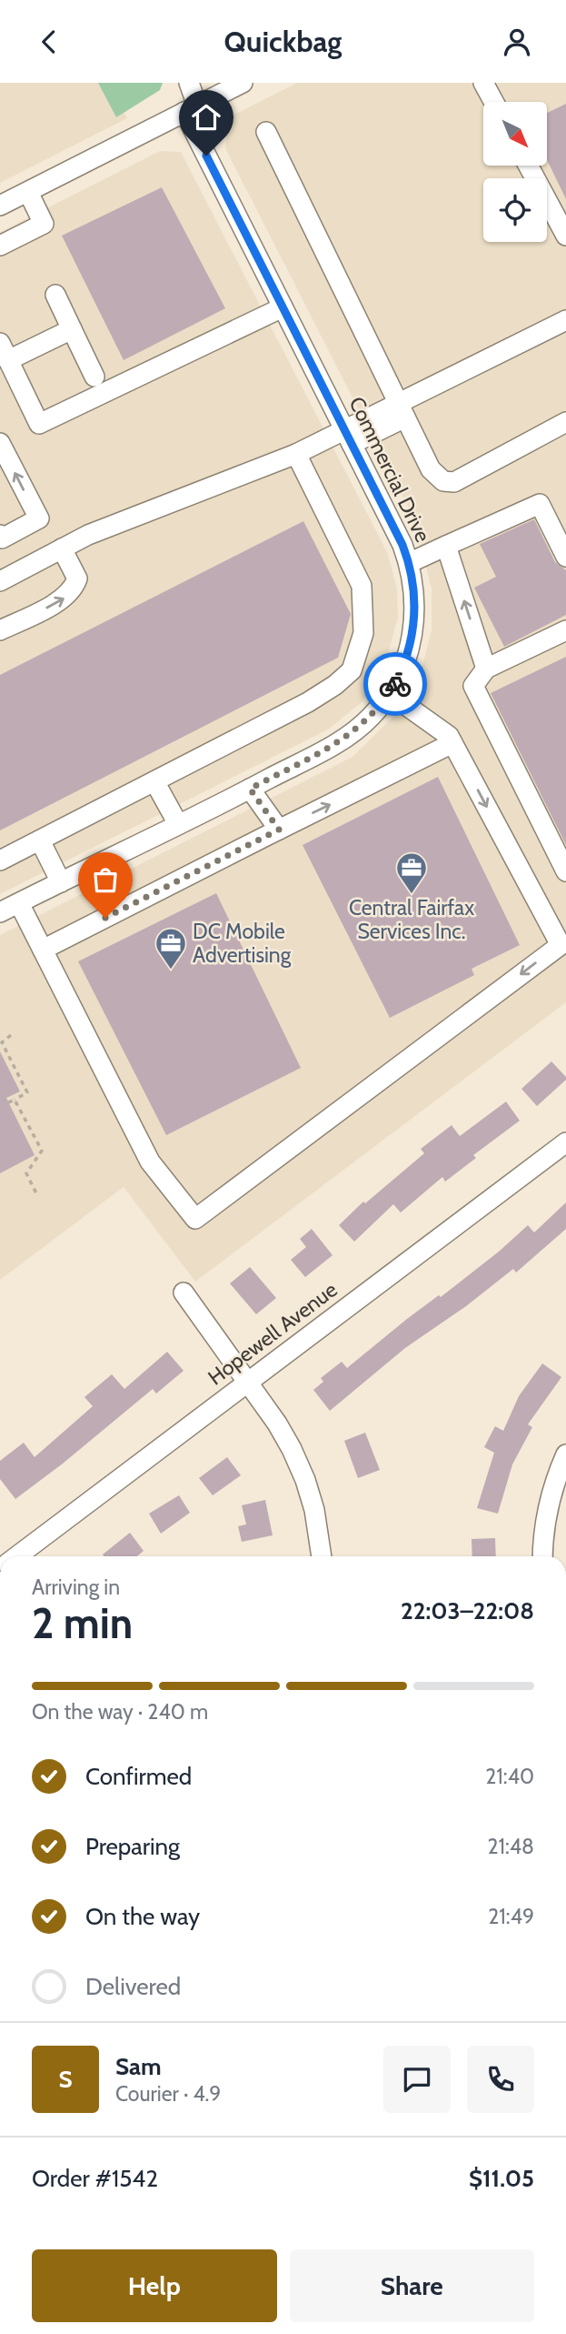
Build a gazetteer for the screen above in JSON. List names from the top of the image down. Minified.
{"streets":{"street":["Commercial Drive","Hopewell Avenue"]},"places":{"office":["Central Fairfax Services Inc.","DC Mobile Advertising"]},"north":"bottom right","page":{"header":"Quickbag","heading":["2 min","Arriving in","22:03–22:08"],"panel":["Sam","Courier · 4.9","Order #1542","$11.05"],"bar":"On the way · 240 m","list":[["Confirmed","21:40"],["Preparing","21:48"],["On the way","21:49"],"Delivered"],"round":"S","buttons":["Help","Share"]}}
